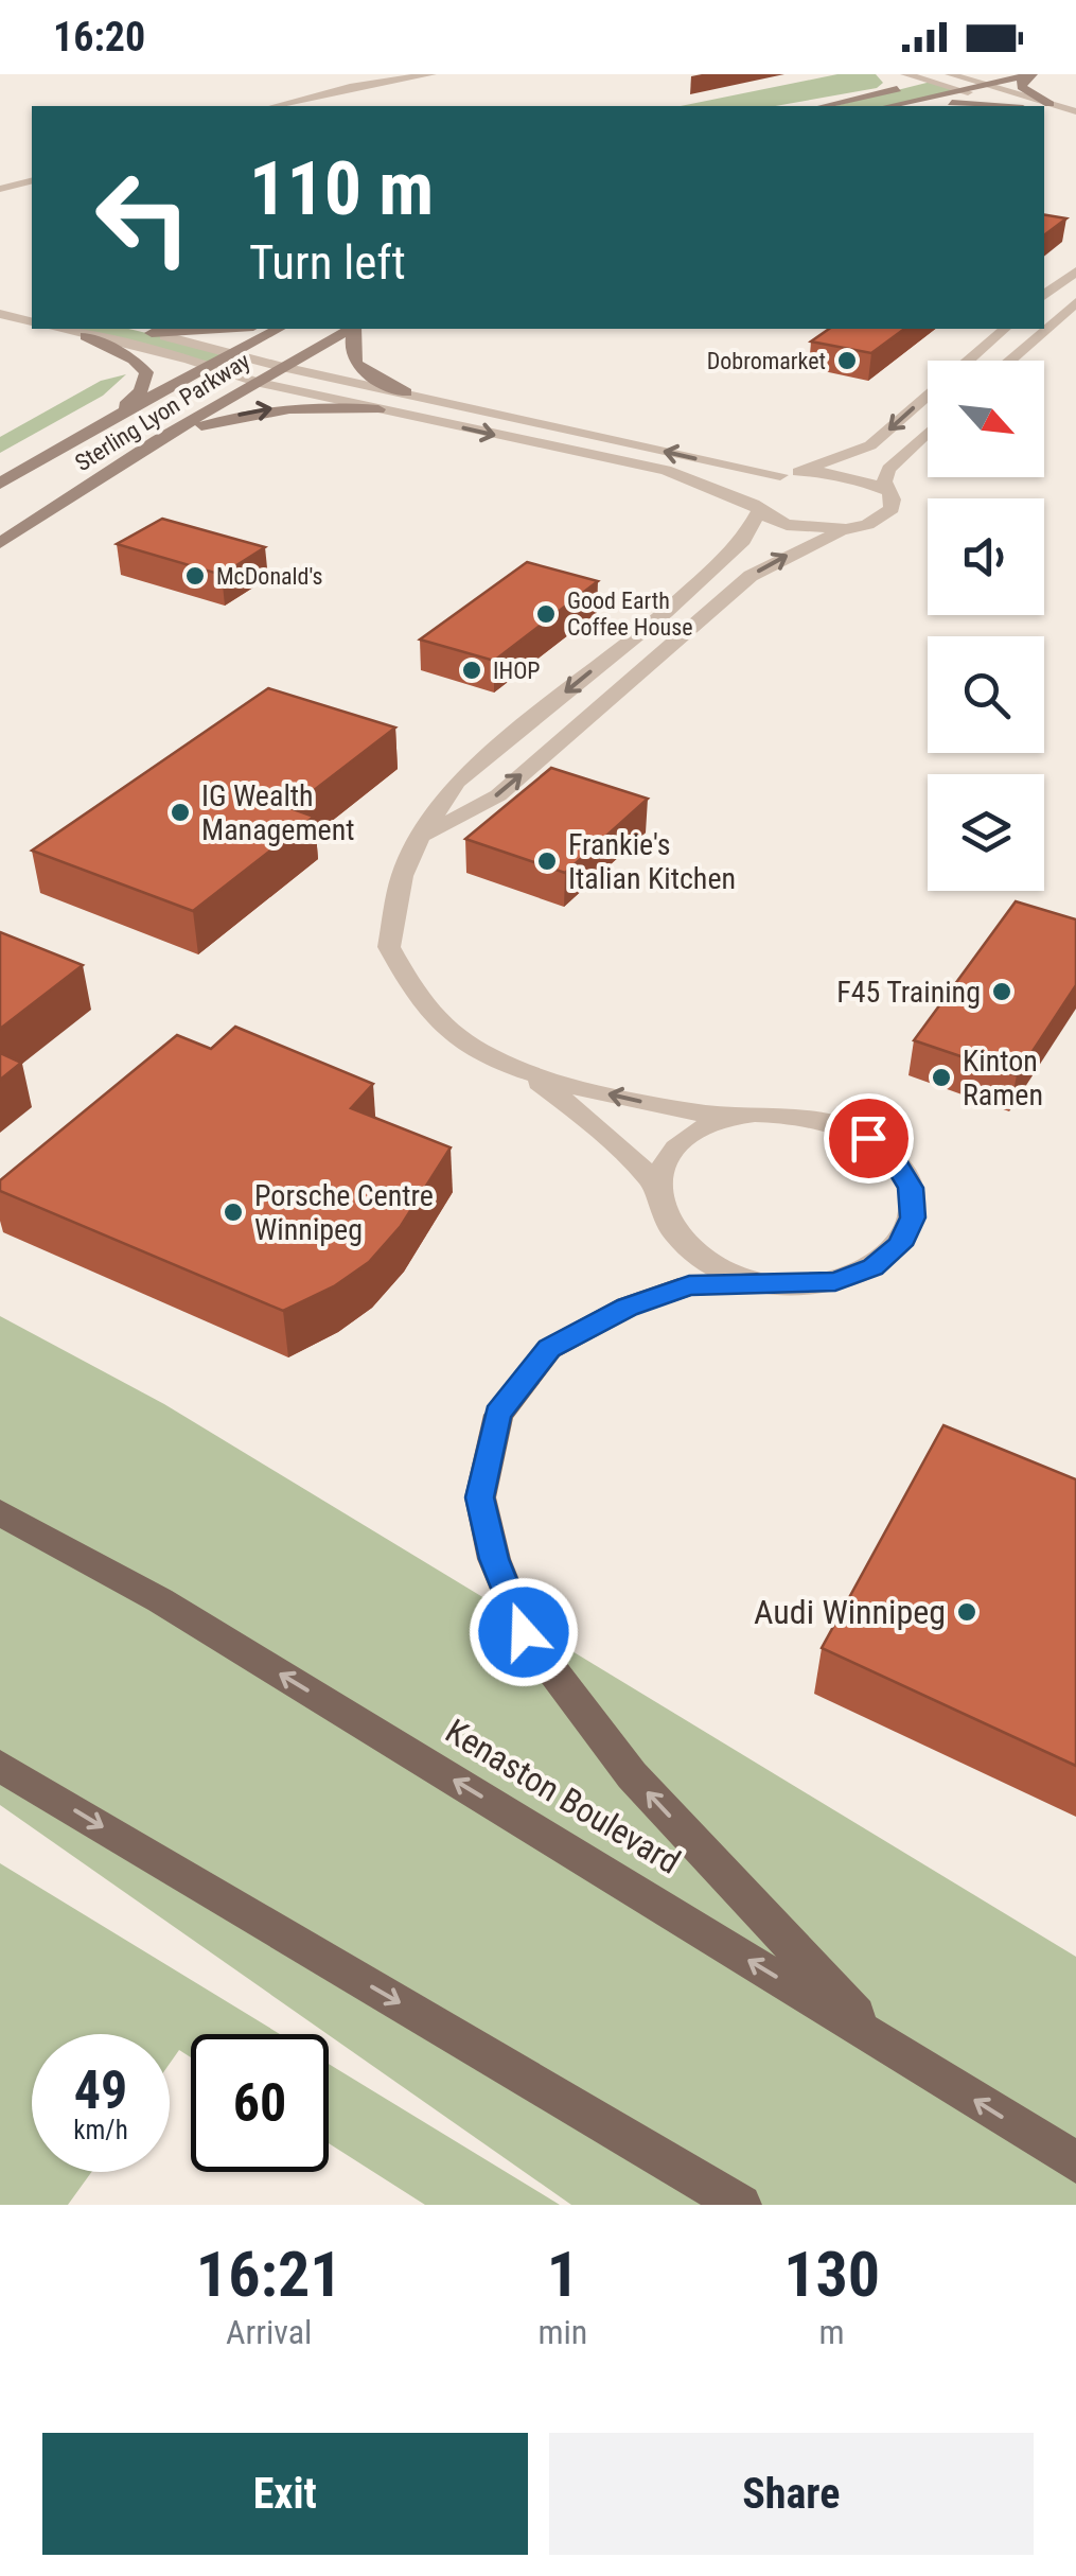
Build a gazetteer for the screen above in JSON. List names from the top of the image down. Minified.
{"streets":{"main road":["Sterling Lyon Parkway","Kenaston Boulevard"]},"places":["Dobromarket","McDonald's","Good Earth Coffee House","IHOP","IG Wealth Management","Frankie's Italian Kitchen","F45 Training","Kinton Ramen","Porsche Centre Winnipeg","Audi Winnipeg"],"north":"bottom right","page":{"status":"16:20","turn":["110 m","Turn left"],"speed":"49 km/h","limit":"60","eta":["16:21","Arrival","1","min","130","m"],"buttons":["Exit","Share"]}}
